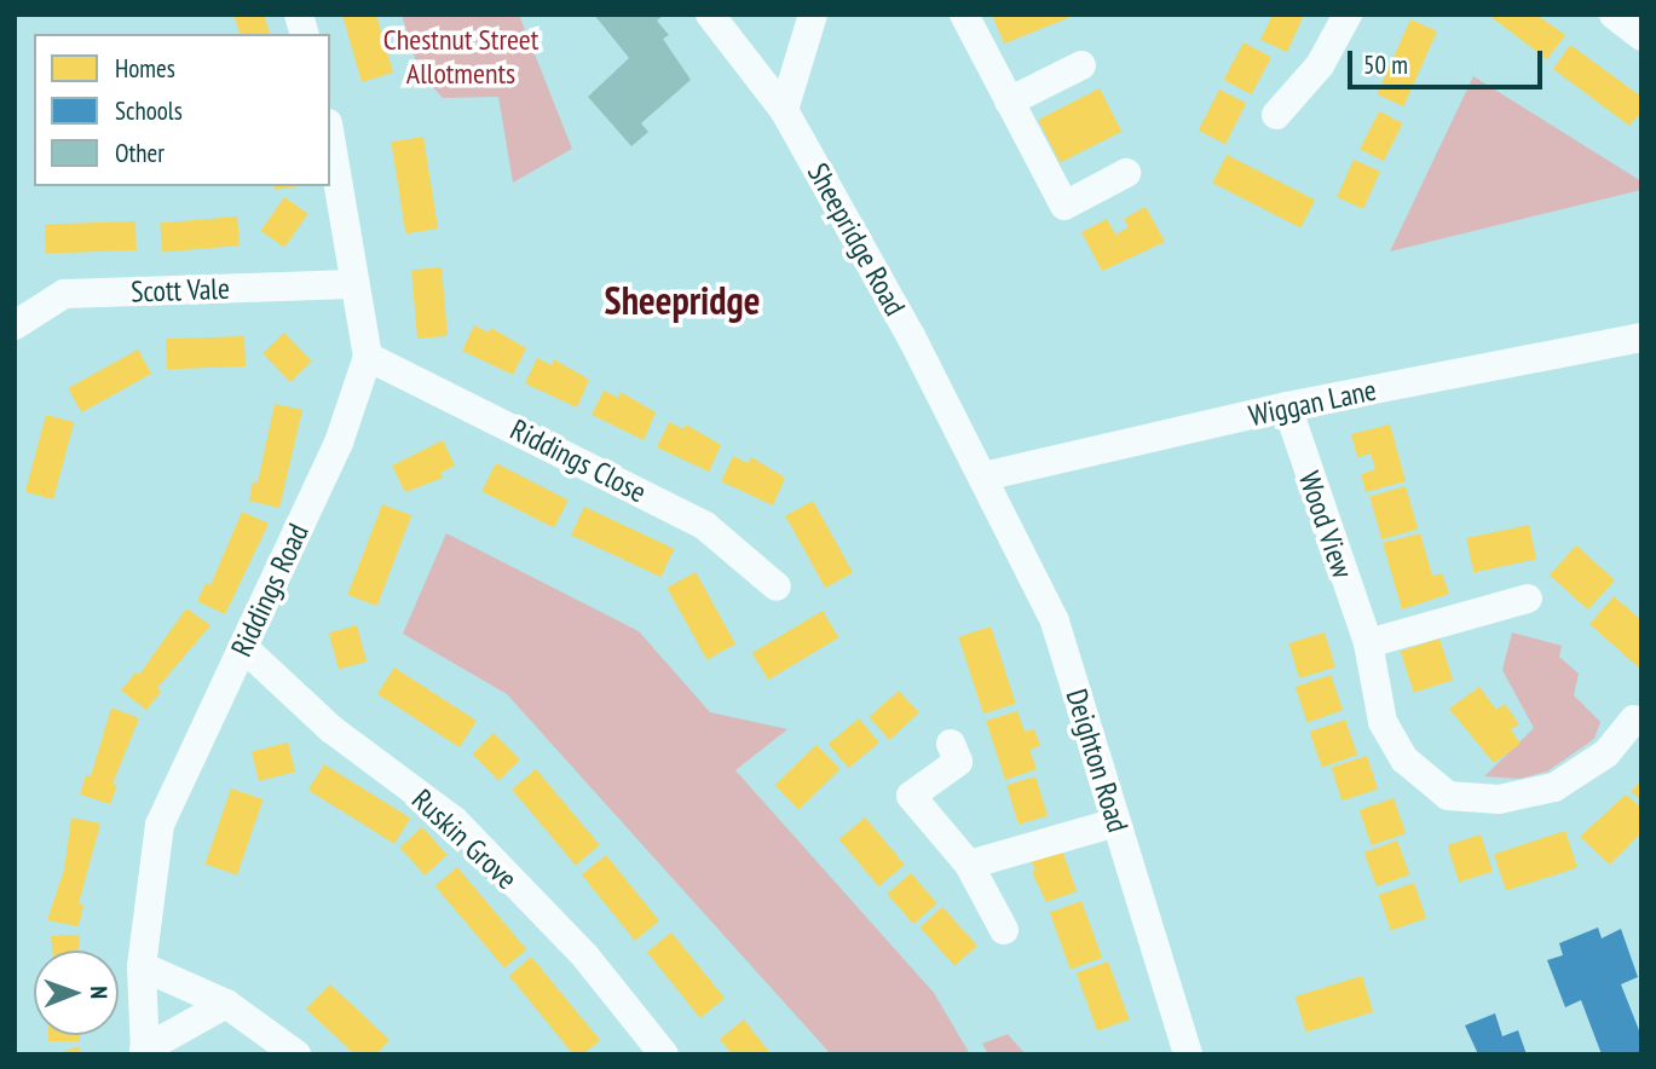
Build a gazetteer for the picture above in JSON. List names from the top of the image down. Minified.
{"streets":{"street":["Sheepridge Road","Scott Vale","Wiggan Lane","Riddings Close","Wood View","Riddings Road","Deighton Road","Ruskin Grove"]},"crossings":[["Sheepridge Road","Wiggan Lane"],["Sheepridge Road","Deighton Road"],["Scott Vale","Riddings Road"],["Wiggan Lane","Wood View"],["Wiggan Lane","Deighton Road"],["Riddings Close","Riddings Road"],["Riddings Road","Ruskin Grove"]],"districts":["Sheepridge"],"parks":["Chestnut Street Allotments"],"legend":["Homes","Schools","Other"],"scale_bar":"50 m","north":"right"}
